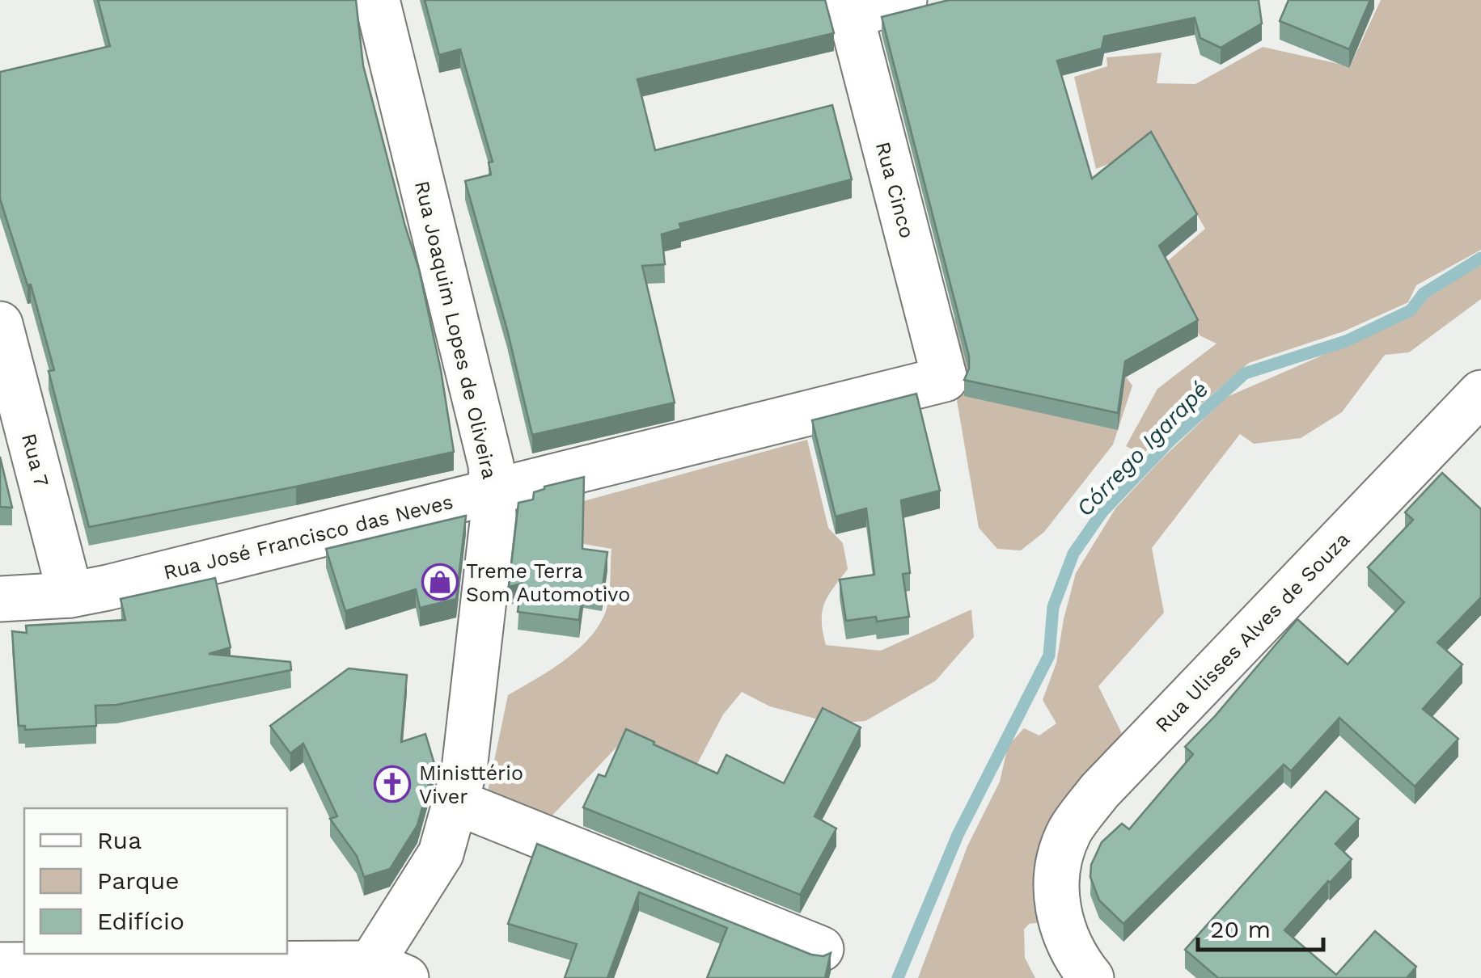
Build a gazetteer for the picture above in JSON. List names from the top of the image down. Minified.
{"streets":{"street":["Rua Cinco","Rua Joaquim Lopes de Oliveira","Rua 7","Rua José Francisco das Neves","Rua Ulisses Alves de Souza"]},"crossings":[["Rua Cinco","Rua José Francisco das Neves"],["Rua Joaquim Lopes de Oliveira","Rua José Francisco das Neves"],["Rua 7","Rua José Francisco das Neves"]],"water":["Córrego Igarapé"],"places":{"shop":["Treme Terra Som Automotivo"],"church":["Ministtério Viver"]},"legend":["Rua","Parque","Edifício"],"scale_bar":"20 m"}
